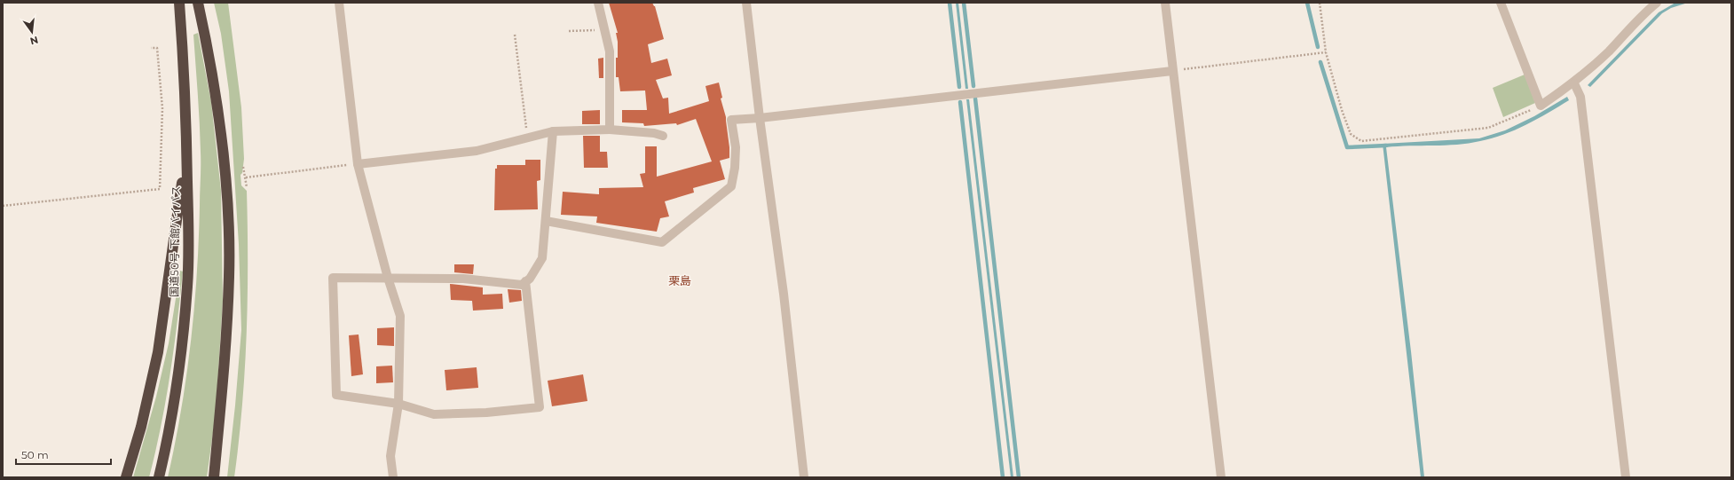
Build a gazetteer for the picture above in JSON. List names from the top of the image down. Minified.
{"streets":{"highway":["国道50号 下館バイパス"]},"districts":["栗島"],"scale_bar":"50 m","north":"bottom"}
